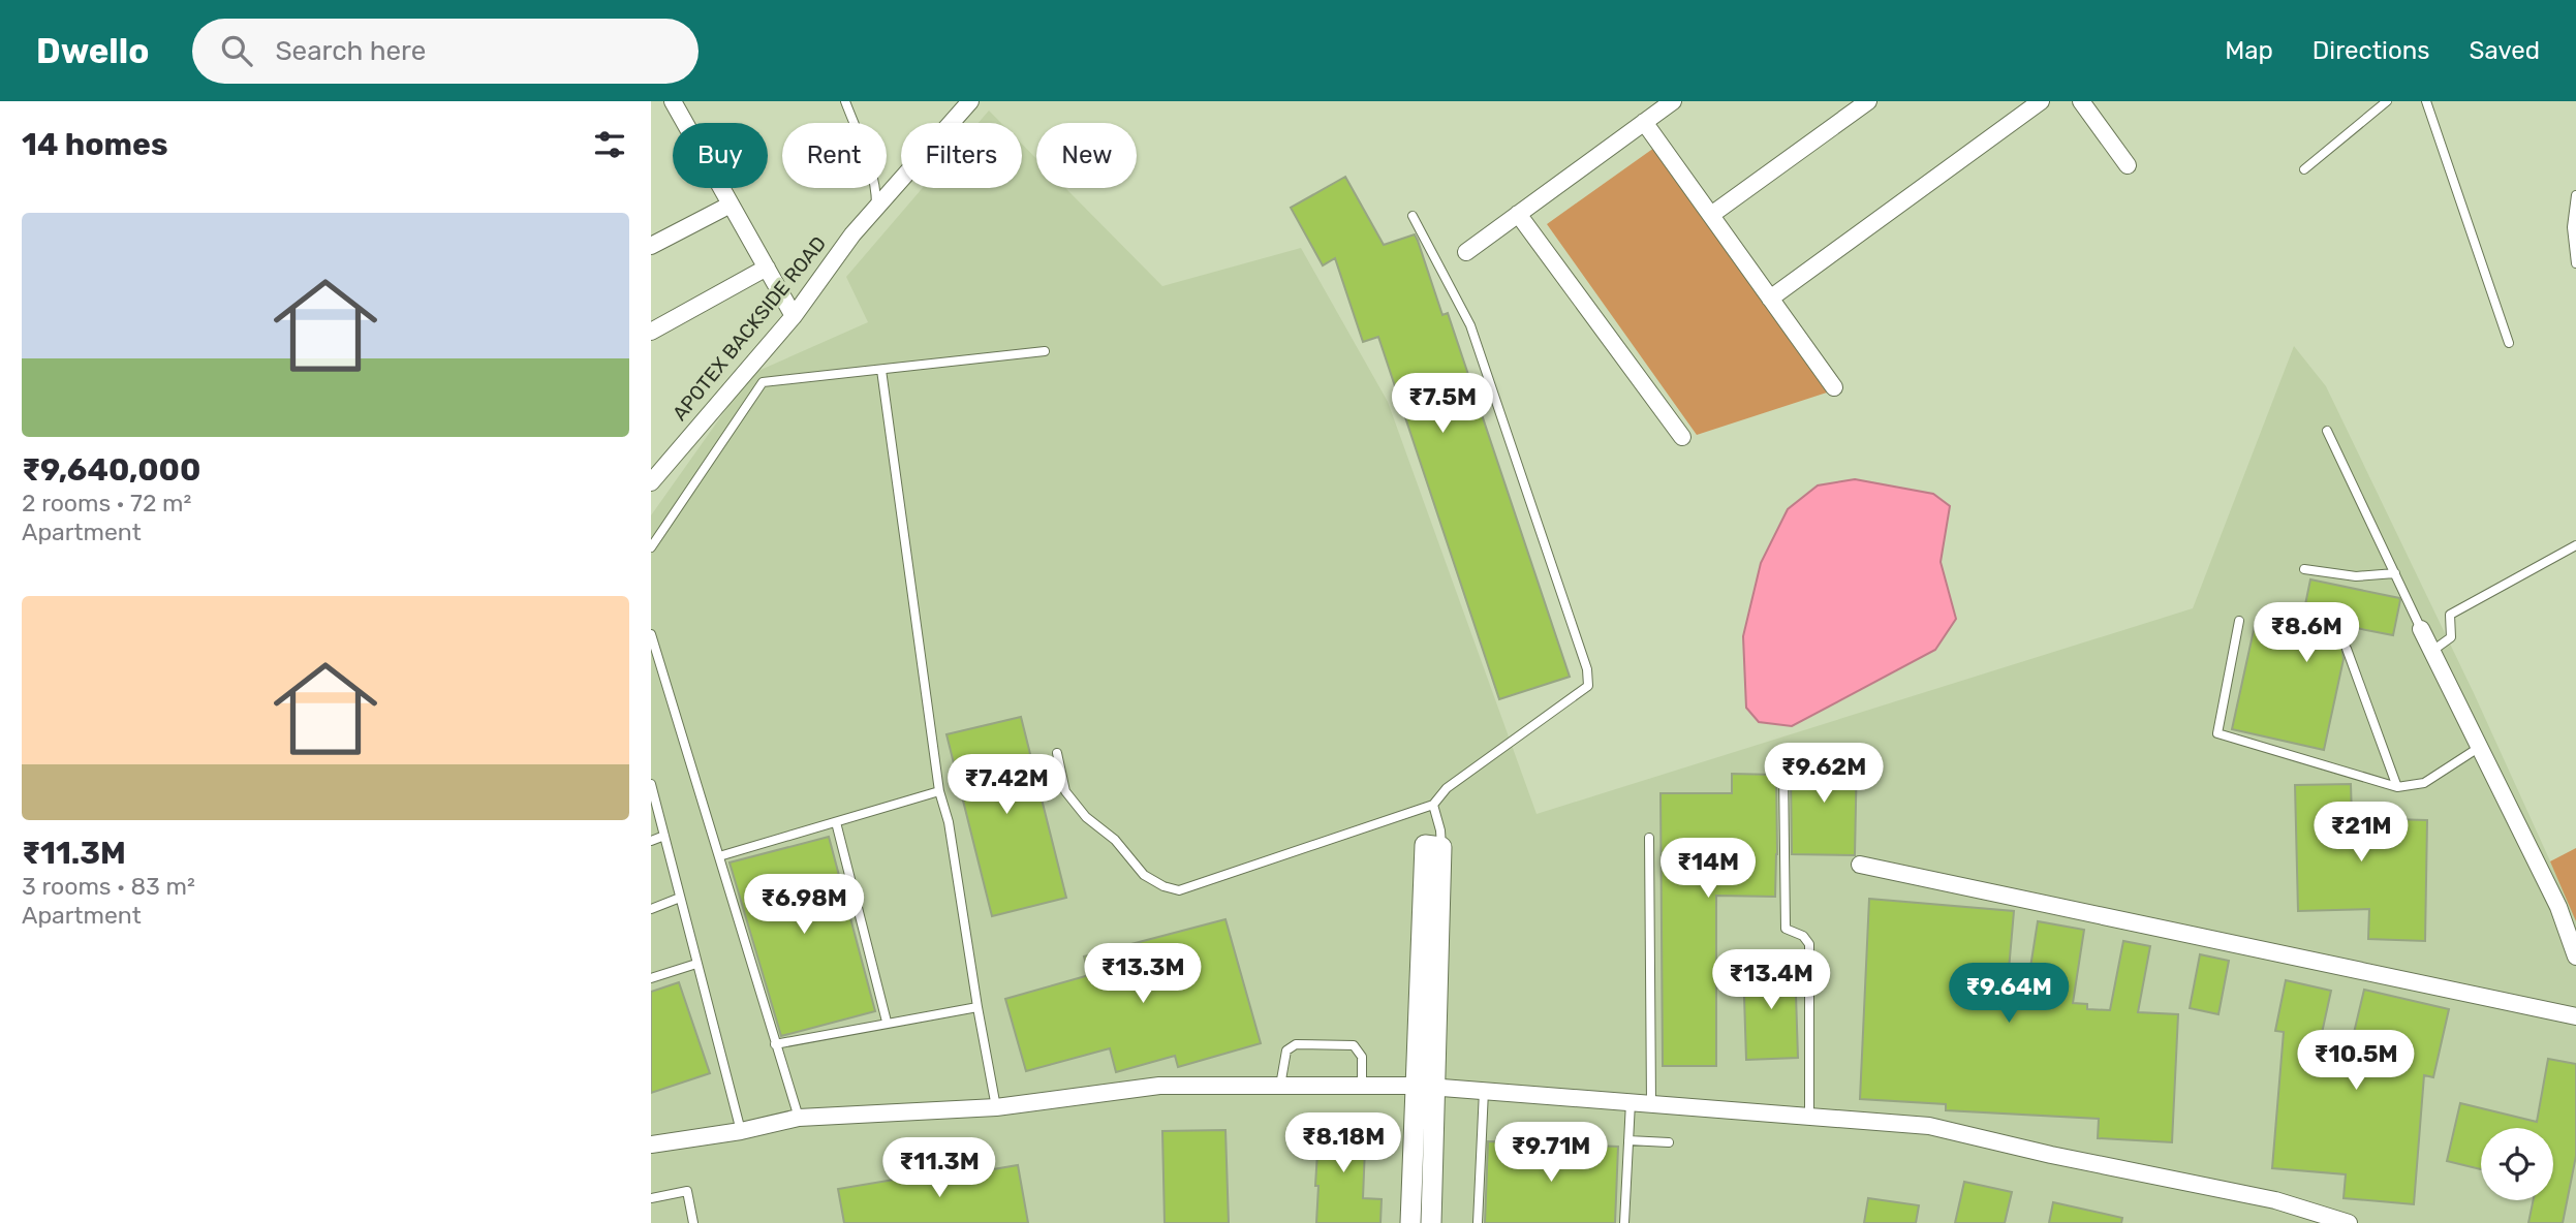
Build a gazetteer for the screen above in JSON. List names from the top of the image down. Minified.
{"streets":{"street":["APOTEX BACKSIDE ROAD"]},"page":{"header":"Dwello","search":"Search here","nav":["Map","Directions","Saved"],"heading":"14 homes","chip":["Buy","Rent","Filters","New"],"list":[{"name":"₹9,640,000","note":"2 rooms · 72 m² · Apartment"},{"name":"₹11.3M","note":"3 rooms · 83 m² · Apartment"}],"price":["₹7.5M","₹8.6M","₹9.62M","₹7.42M","₹21M","₹14M","₹6.98M","₹13.3M","₹13.4M","₹9.64M","₹10.5M","₹8.18M","₹9.71M","₹11.3M"]}}
